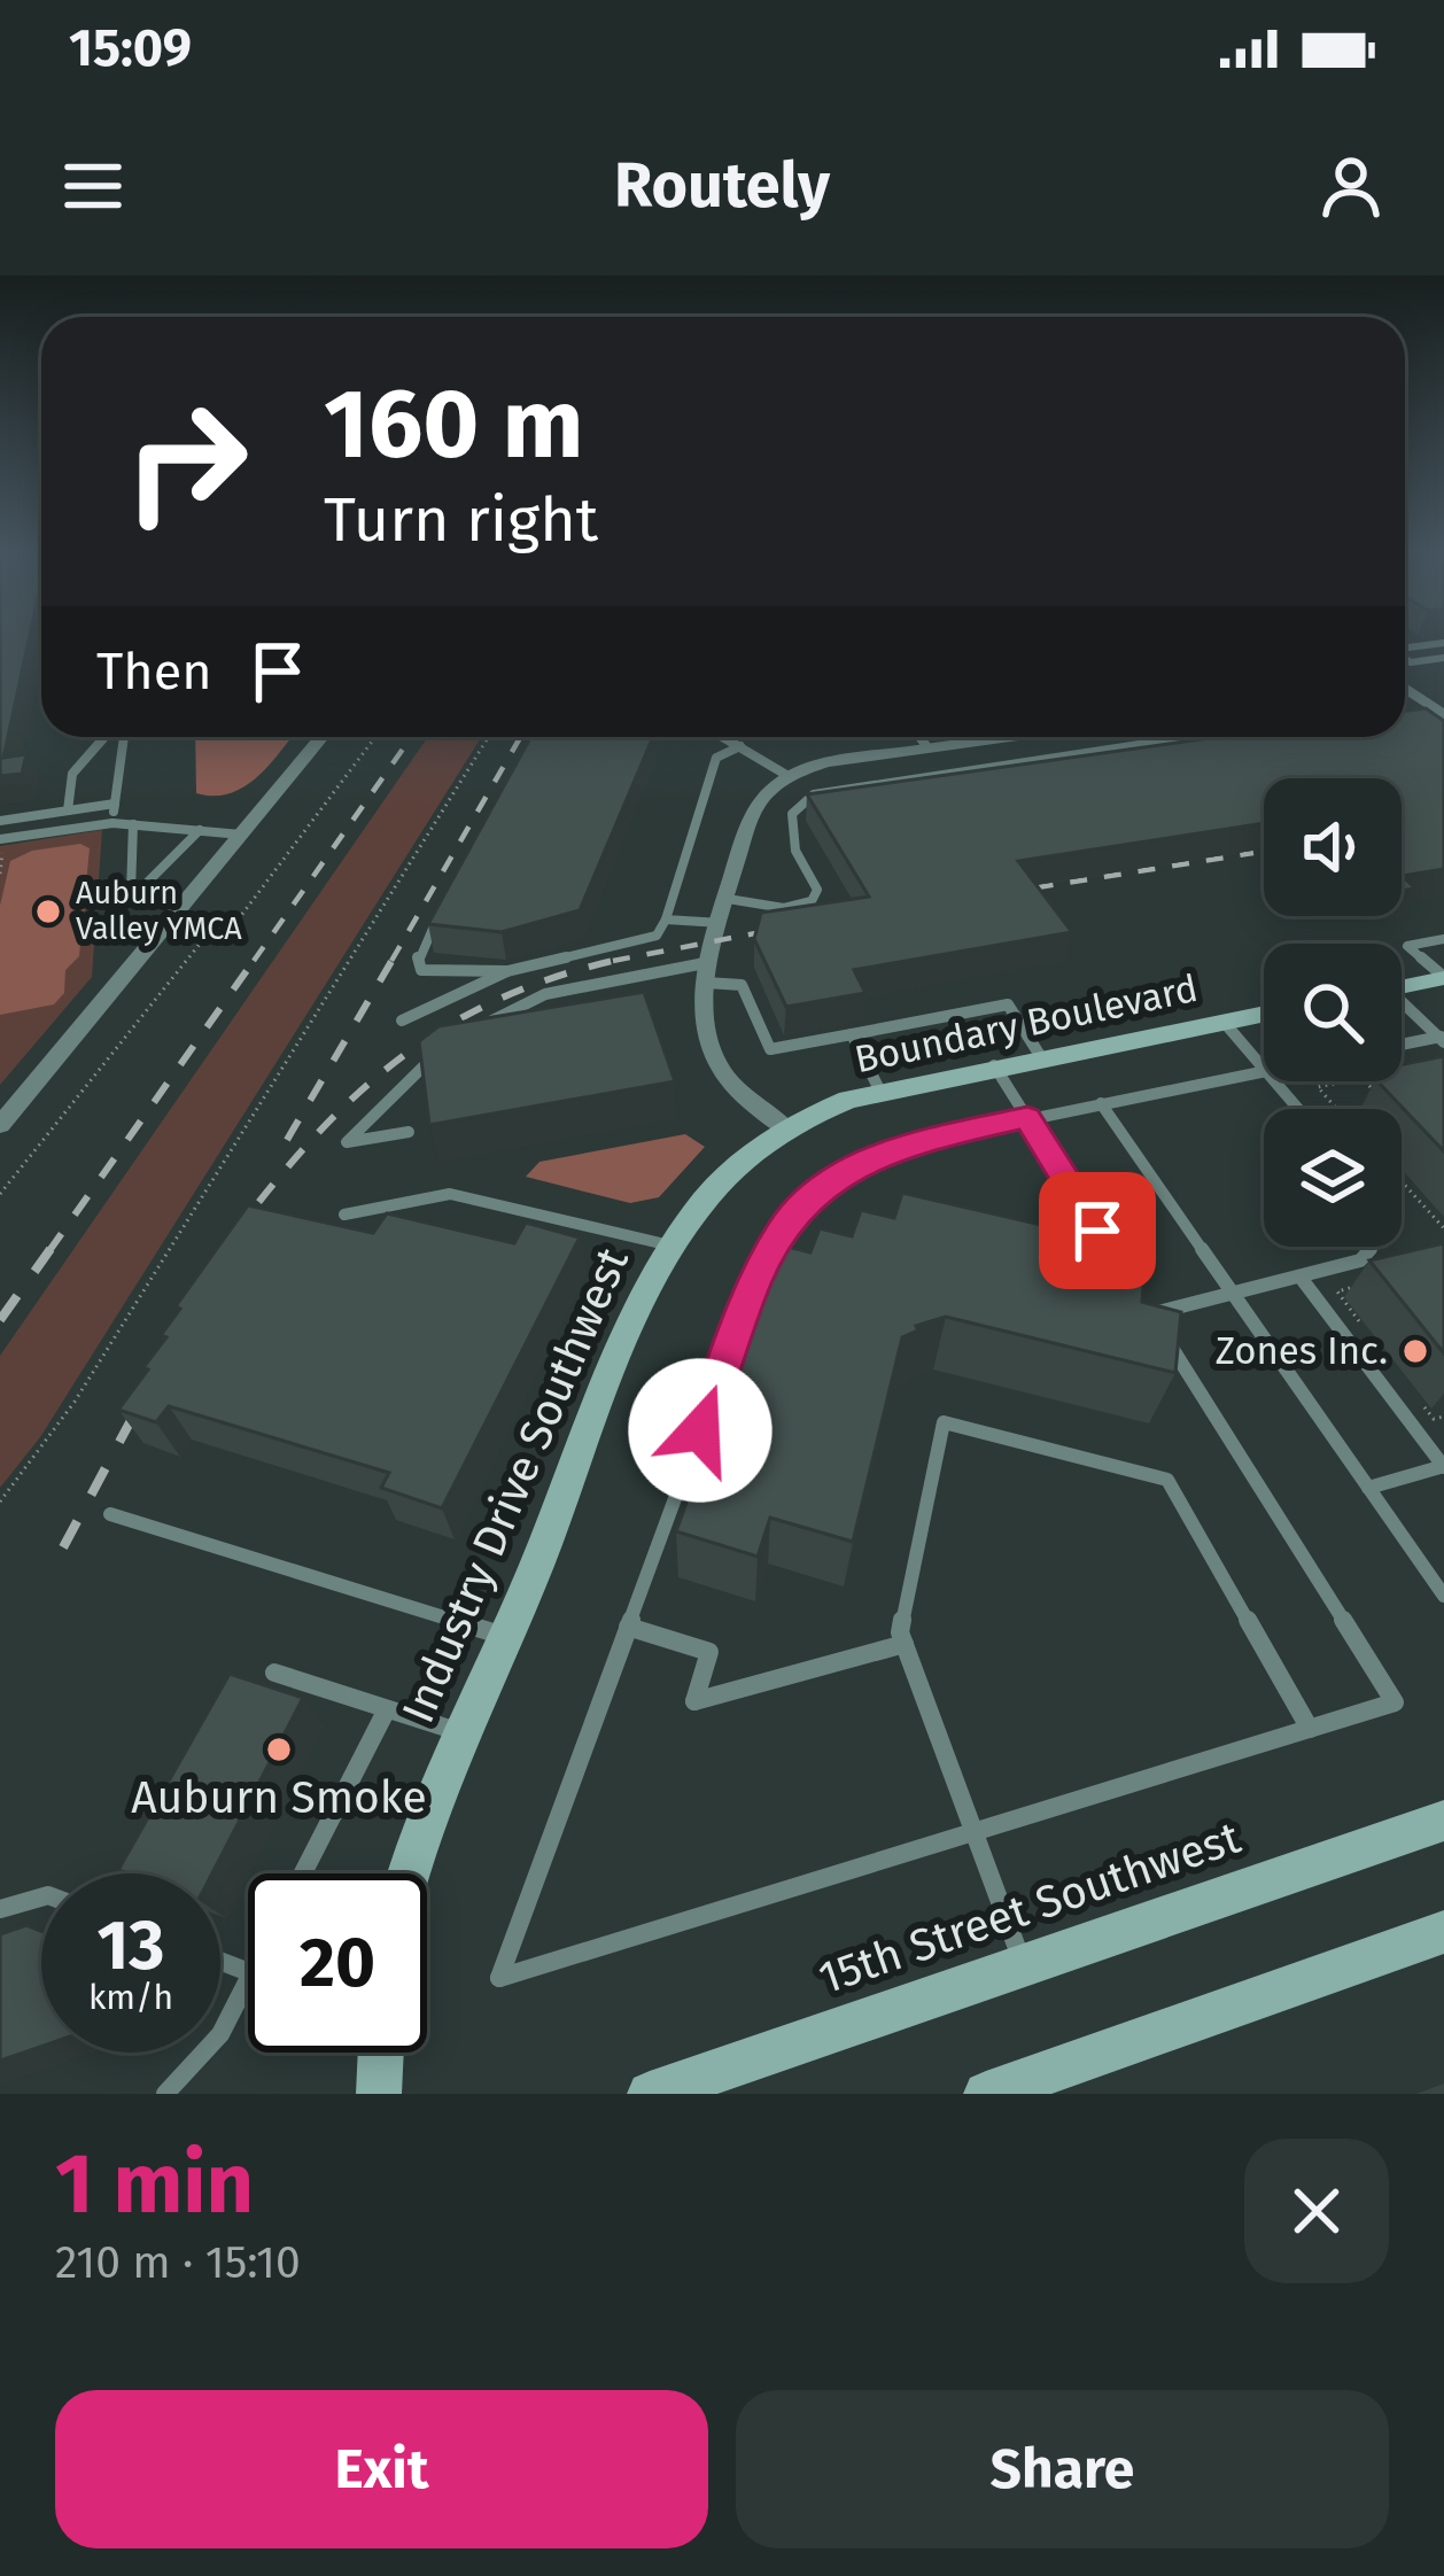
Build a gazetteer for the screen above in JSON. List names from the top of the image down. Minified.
{"streets":{"street":["Boundary Boulevard","Industry Drive Southwest","15th Street Southwest"]},"crossings":[["Boundary Boulevard","Industry Drive Southwest"]],"places":["Auburn Valley YMCA","Zones Inc.","Auburn Smoke"],"page":{"status":"15:09","header":"Routely","turn":["160 m","Turn right"],"then":"Then","speed":"13 km/h","limit":"20","heading":["1 min","210 m · 15:10"],"buttons":["Exit","Share"]}}
